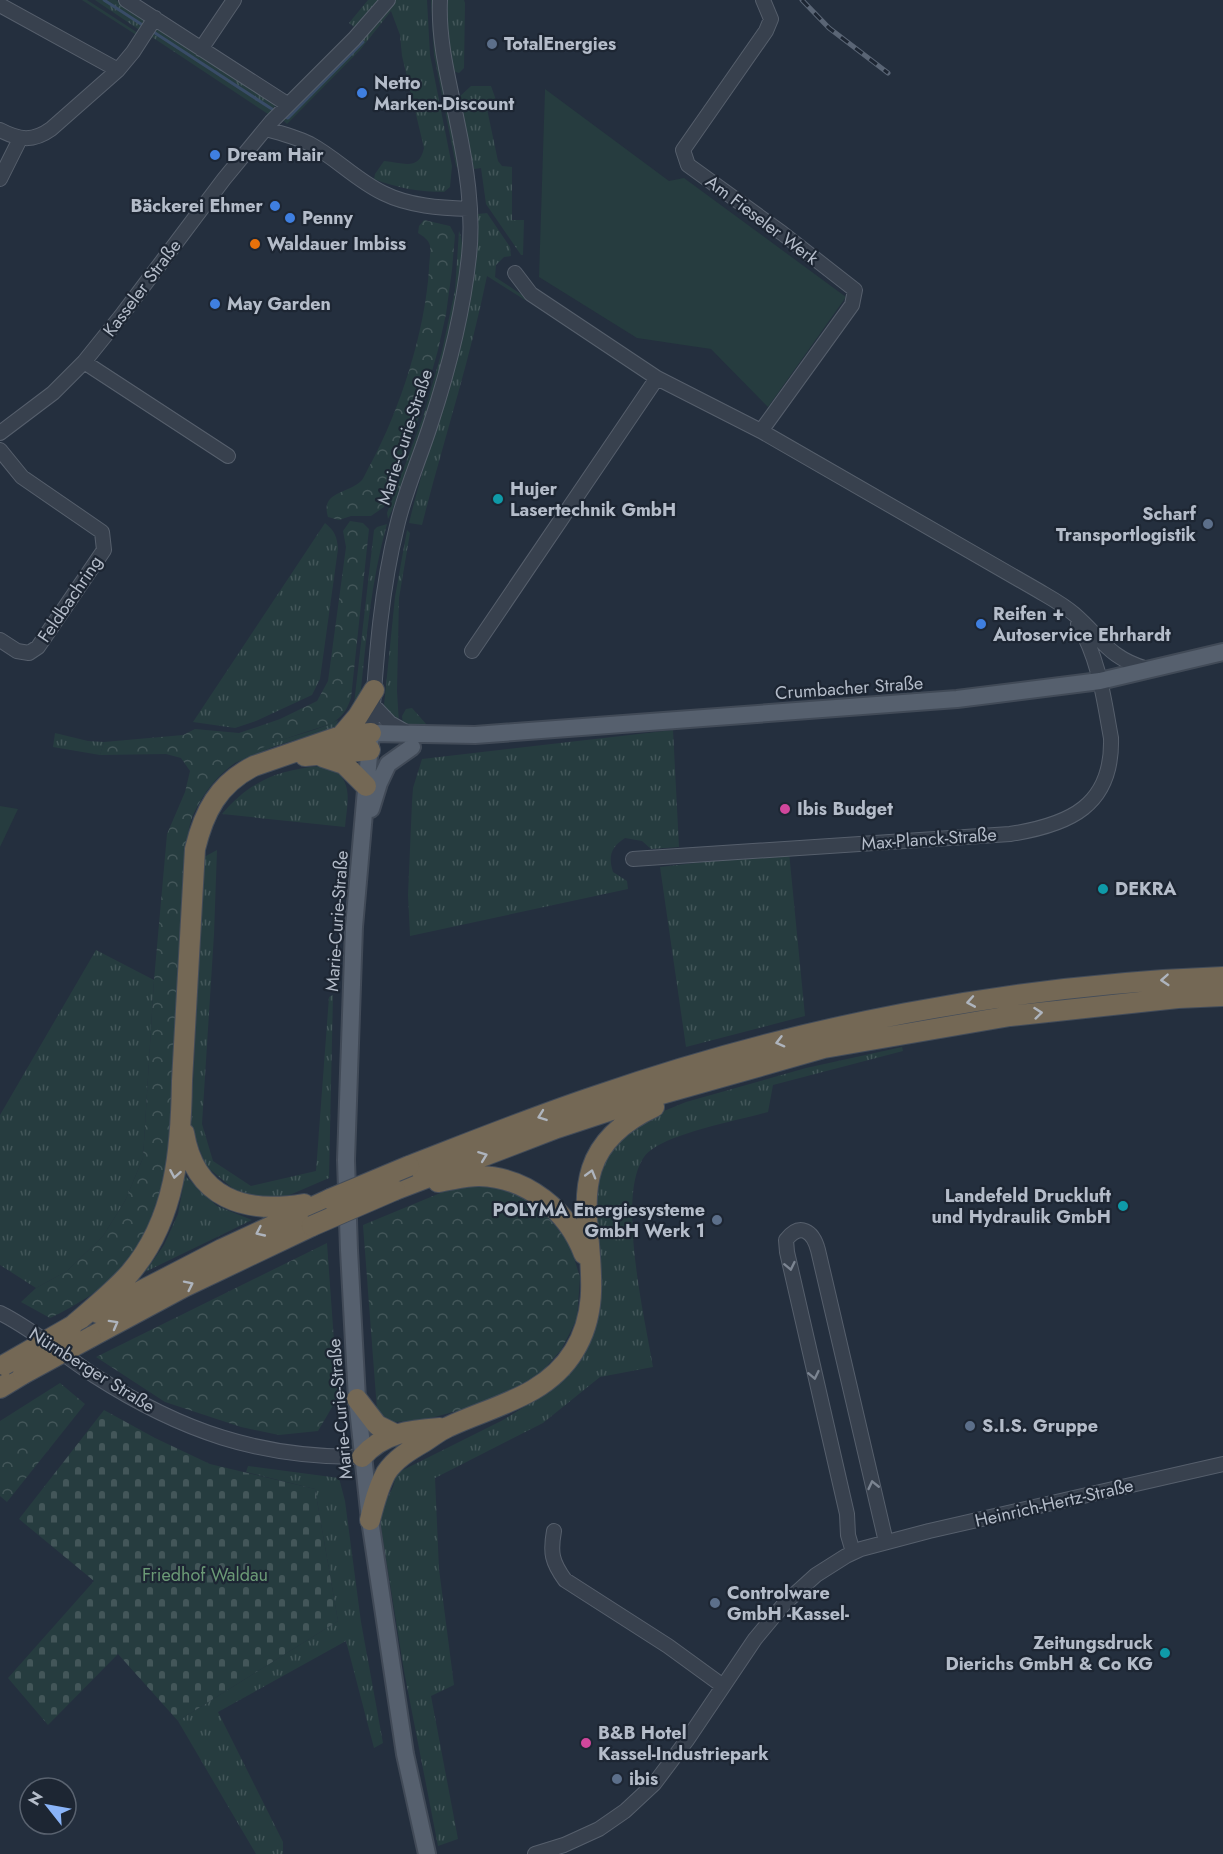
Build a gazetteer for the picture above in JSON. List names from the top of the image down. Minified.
{"streets":{"main road":["Marie-Curie-Straße","Crumbacher Straße"],"street":["Am Fieseler Werk","Kasseler Straße","Feldbachring","Max-Planck-Straße","Nürnberger Straße","Heinrich-Hertz-Straße"]},"crossings":[["Marie-Curie-Straße","Crumbacher Straße"],["Marie-Curie-Straße","Nürnberger Straße"],["Crumbacher Straße","Max-Planck-Straße"]],"parks":["Friedhof Waldau"],"places":["TotalEnergies","Netto Marken-Discount","Dream Hair","Bäckerei Ehmer","Penny","Waldauer Imbiss","May Garden","Hujer Lasertechnik GmbH","Scharf Transportlogistik","Reifen + Autoservice Ehrhardt","Ibis Budget","DEKRA","Landefeld Druckluft und Hydraulik GmbH","POLYMA Energiesysteme GmbH Werk 1","S.I.S. Gruppe","Controlware GmbH -Kassel-","Zeitungsdruck Dierichs GmbH & Co KG","B&B Hotel Kassel-Industriepark","ibis"],"north":"top left"}
